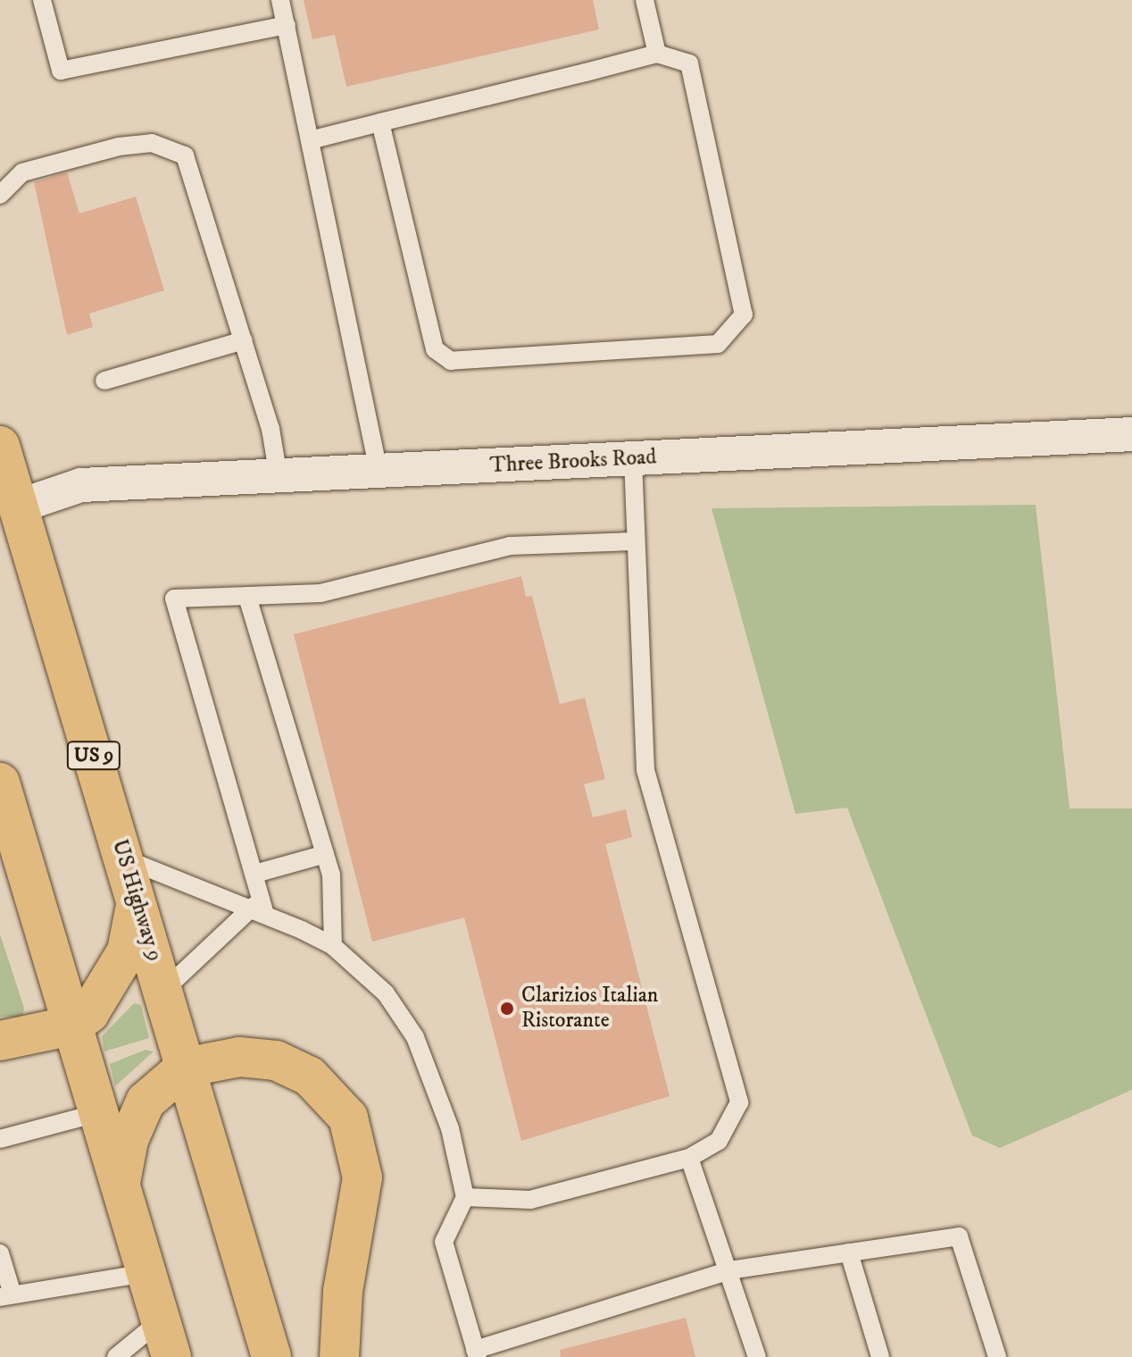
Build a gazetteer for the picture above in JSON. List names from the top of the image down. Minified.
{"streets":{"highway":["US 9","US Highway 9"],"street":["Three Brooks Road"]},"crossings":[["Three Brooks Road","US Highway 9"]],"places":["Clarizios Italian Ristorante"]}
